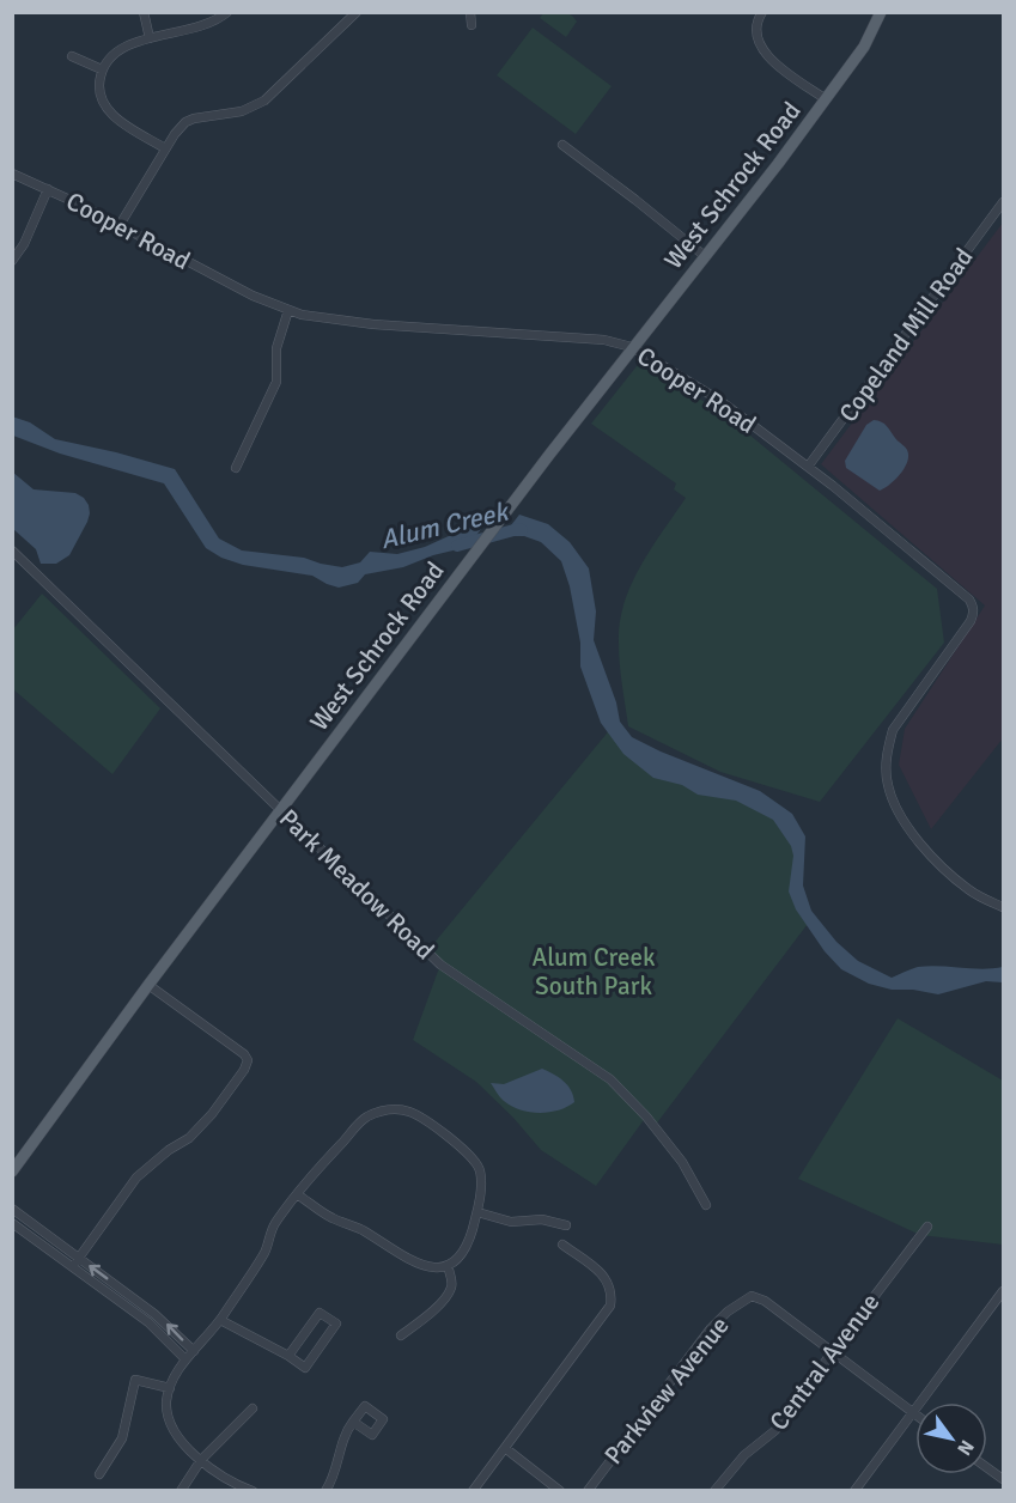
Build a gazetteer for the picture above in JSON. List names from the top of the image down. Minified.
{"streets":{"main road":["West Schrock Road"],"street":["Cooper Road","Copeland Mill Road","Park Meadow Road","Central Avenue","Parkview Avenue"]},"crossings":[["West Schrock Road","Cooper Road"],["West Schrock Road","Park Meadow Road"],["Cooper Road","Copeland Mill Road"],["Central Avenue","Parkview Avenue"]],"water":["Alum Creek"],"parks":["Alum Creek South Park"],"north":"bottom right"}
